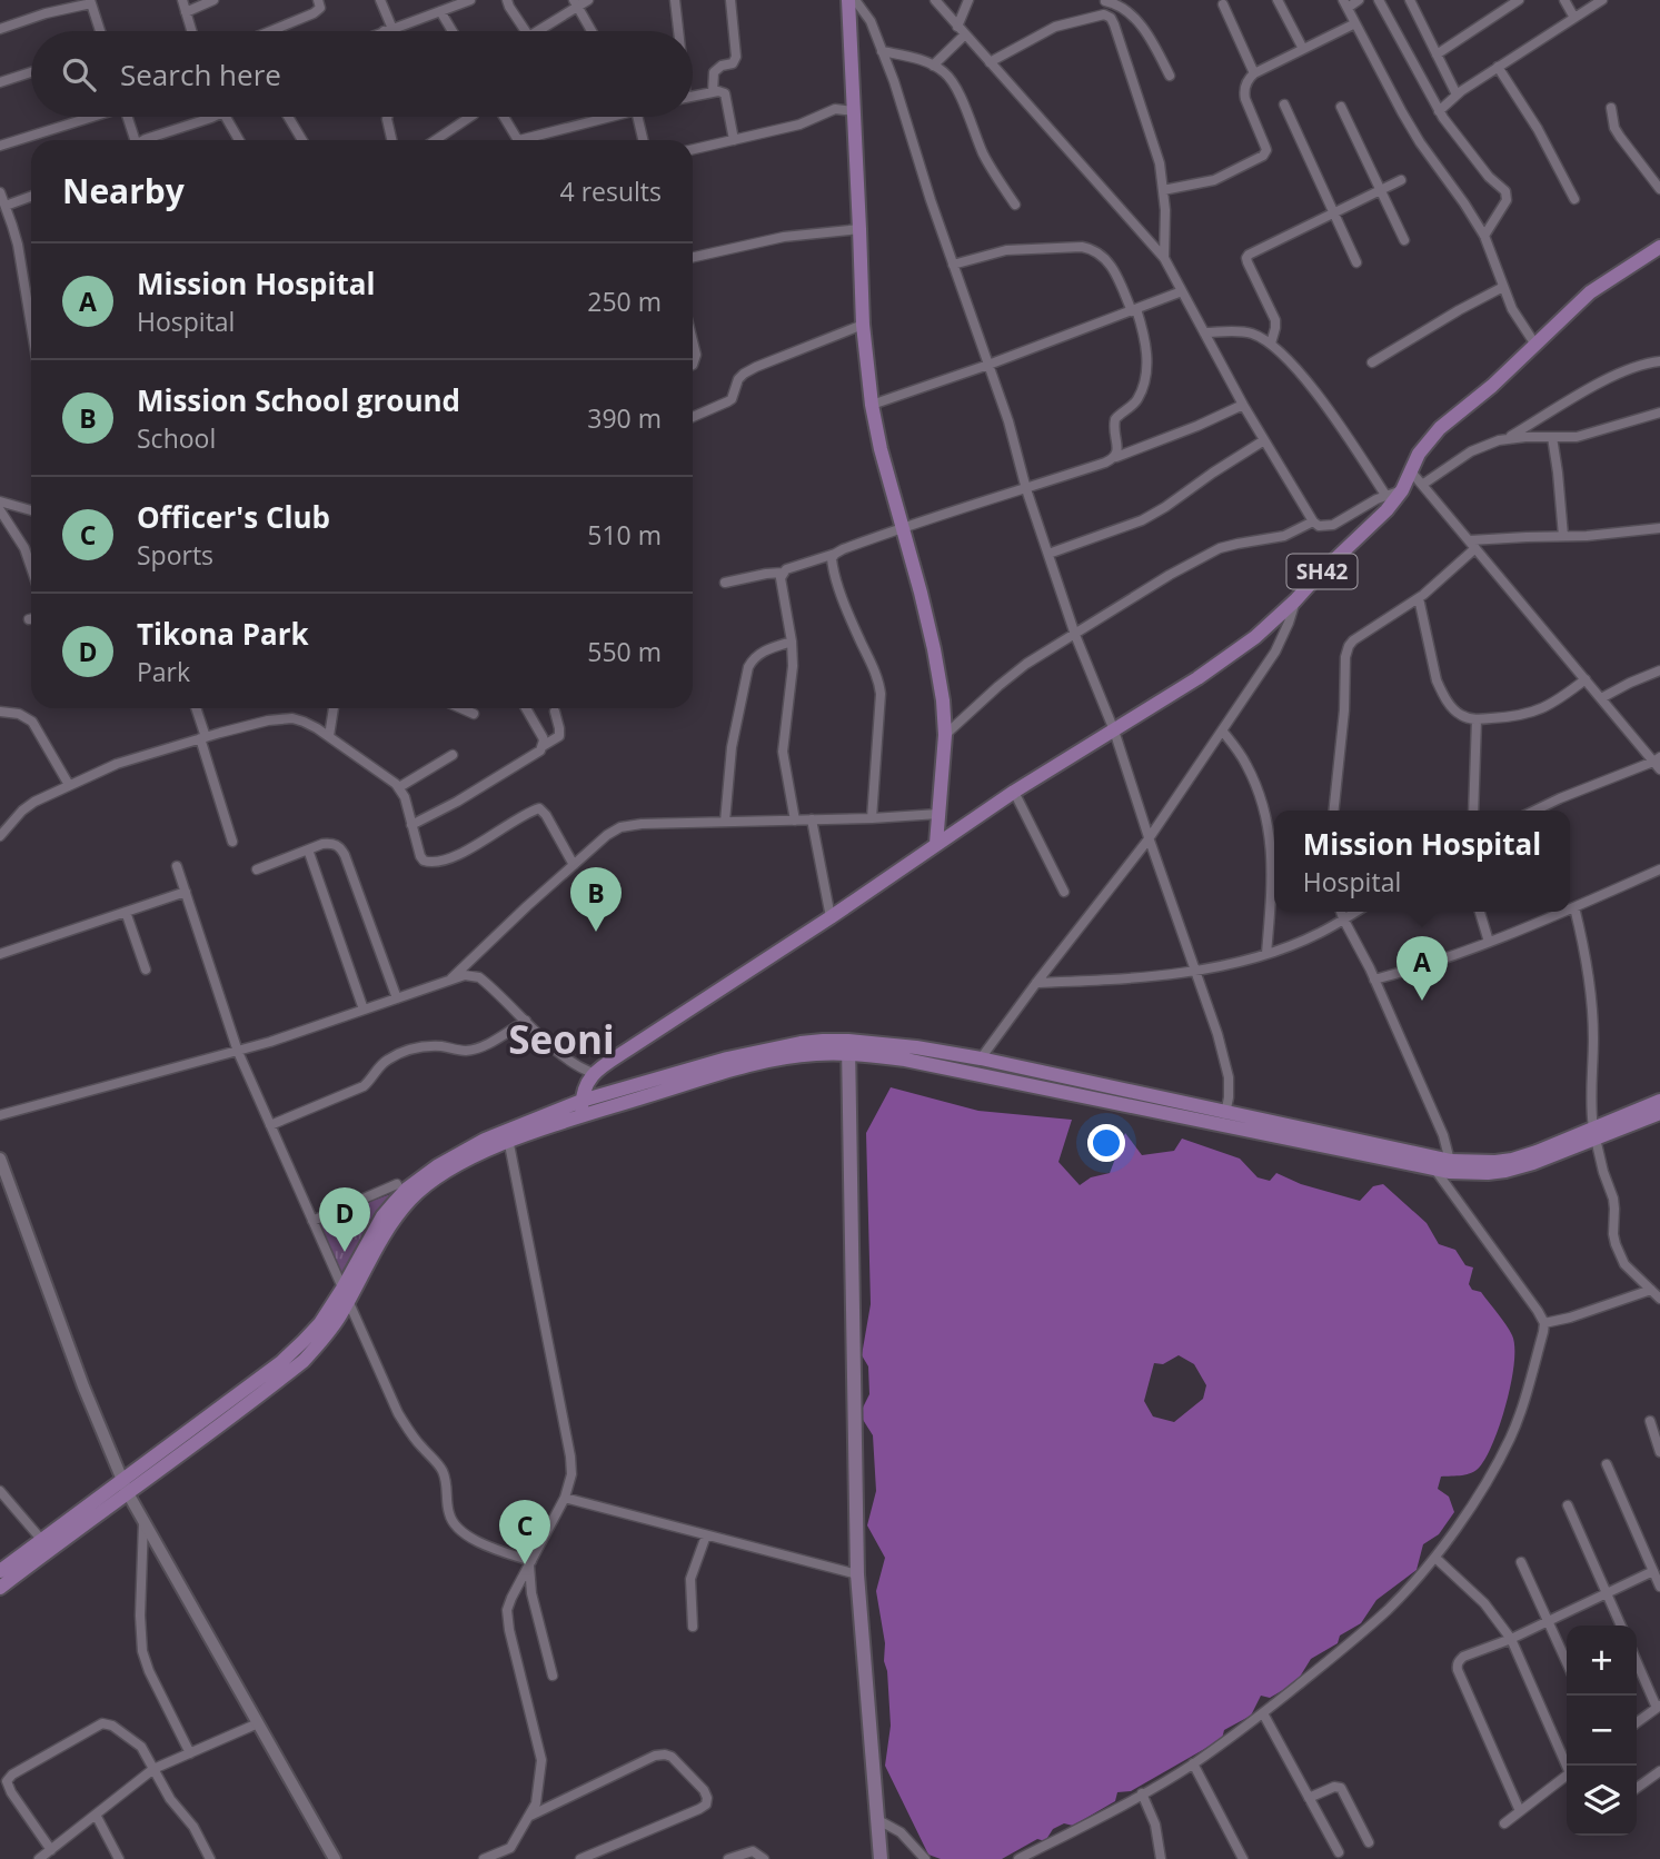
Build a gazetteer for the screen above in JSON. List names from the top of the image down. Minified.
{"streets":{"main road":["SH42"]},"districts":["Seoni"],"page":{"search":"Search here","heading":["Nearby","4 results"],"list":[{"mark":"A","name":"Mission Hospital","note":"Hospital","value":"250 m"},{"mark":"B","name":"Mission School ground","note":"School","value":"390 m"},{"mark":"C","name":"Officer's Club","note":"Sports","value":"510 m"},{"mark":"D","name":"Tikona Park","note":"Park","value":"550 m"}],"popup":["Mission Hospital","Hospital"],"pins":["B","A","D","C"],"map_buttons":["+","−"]}}
